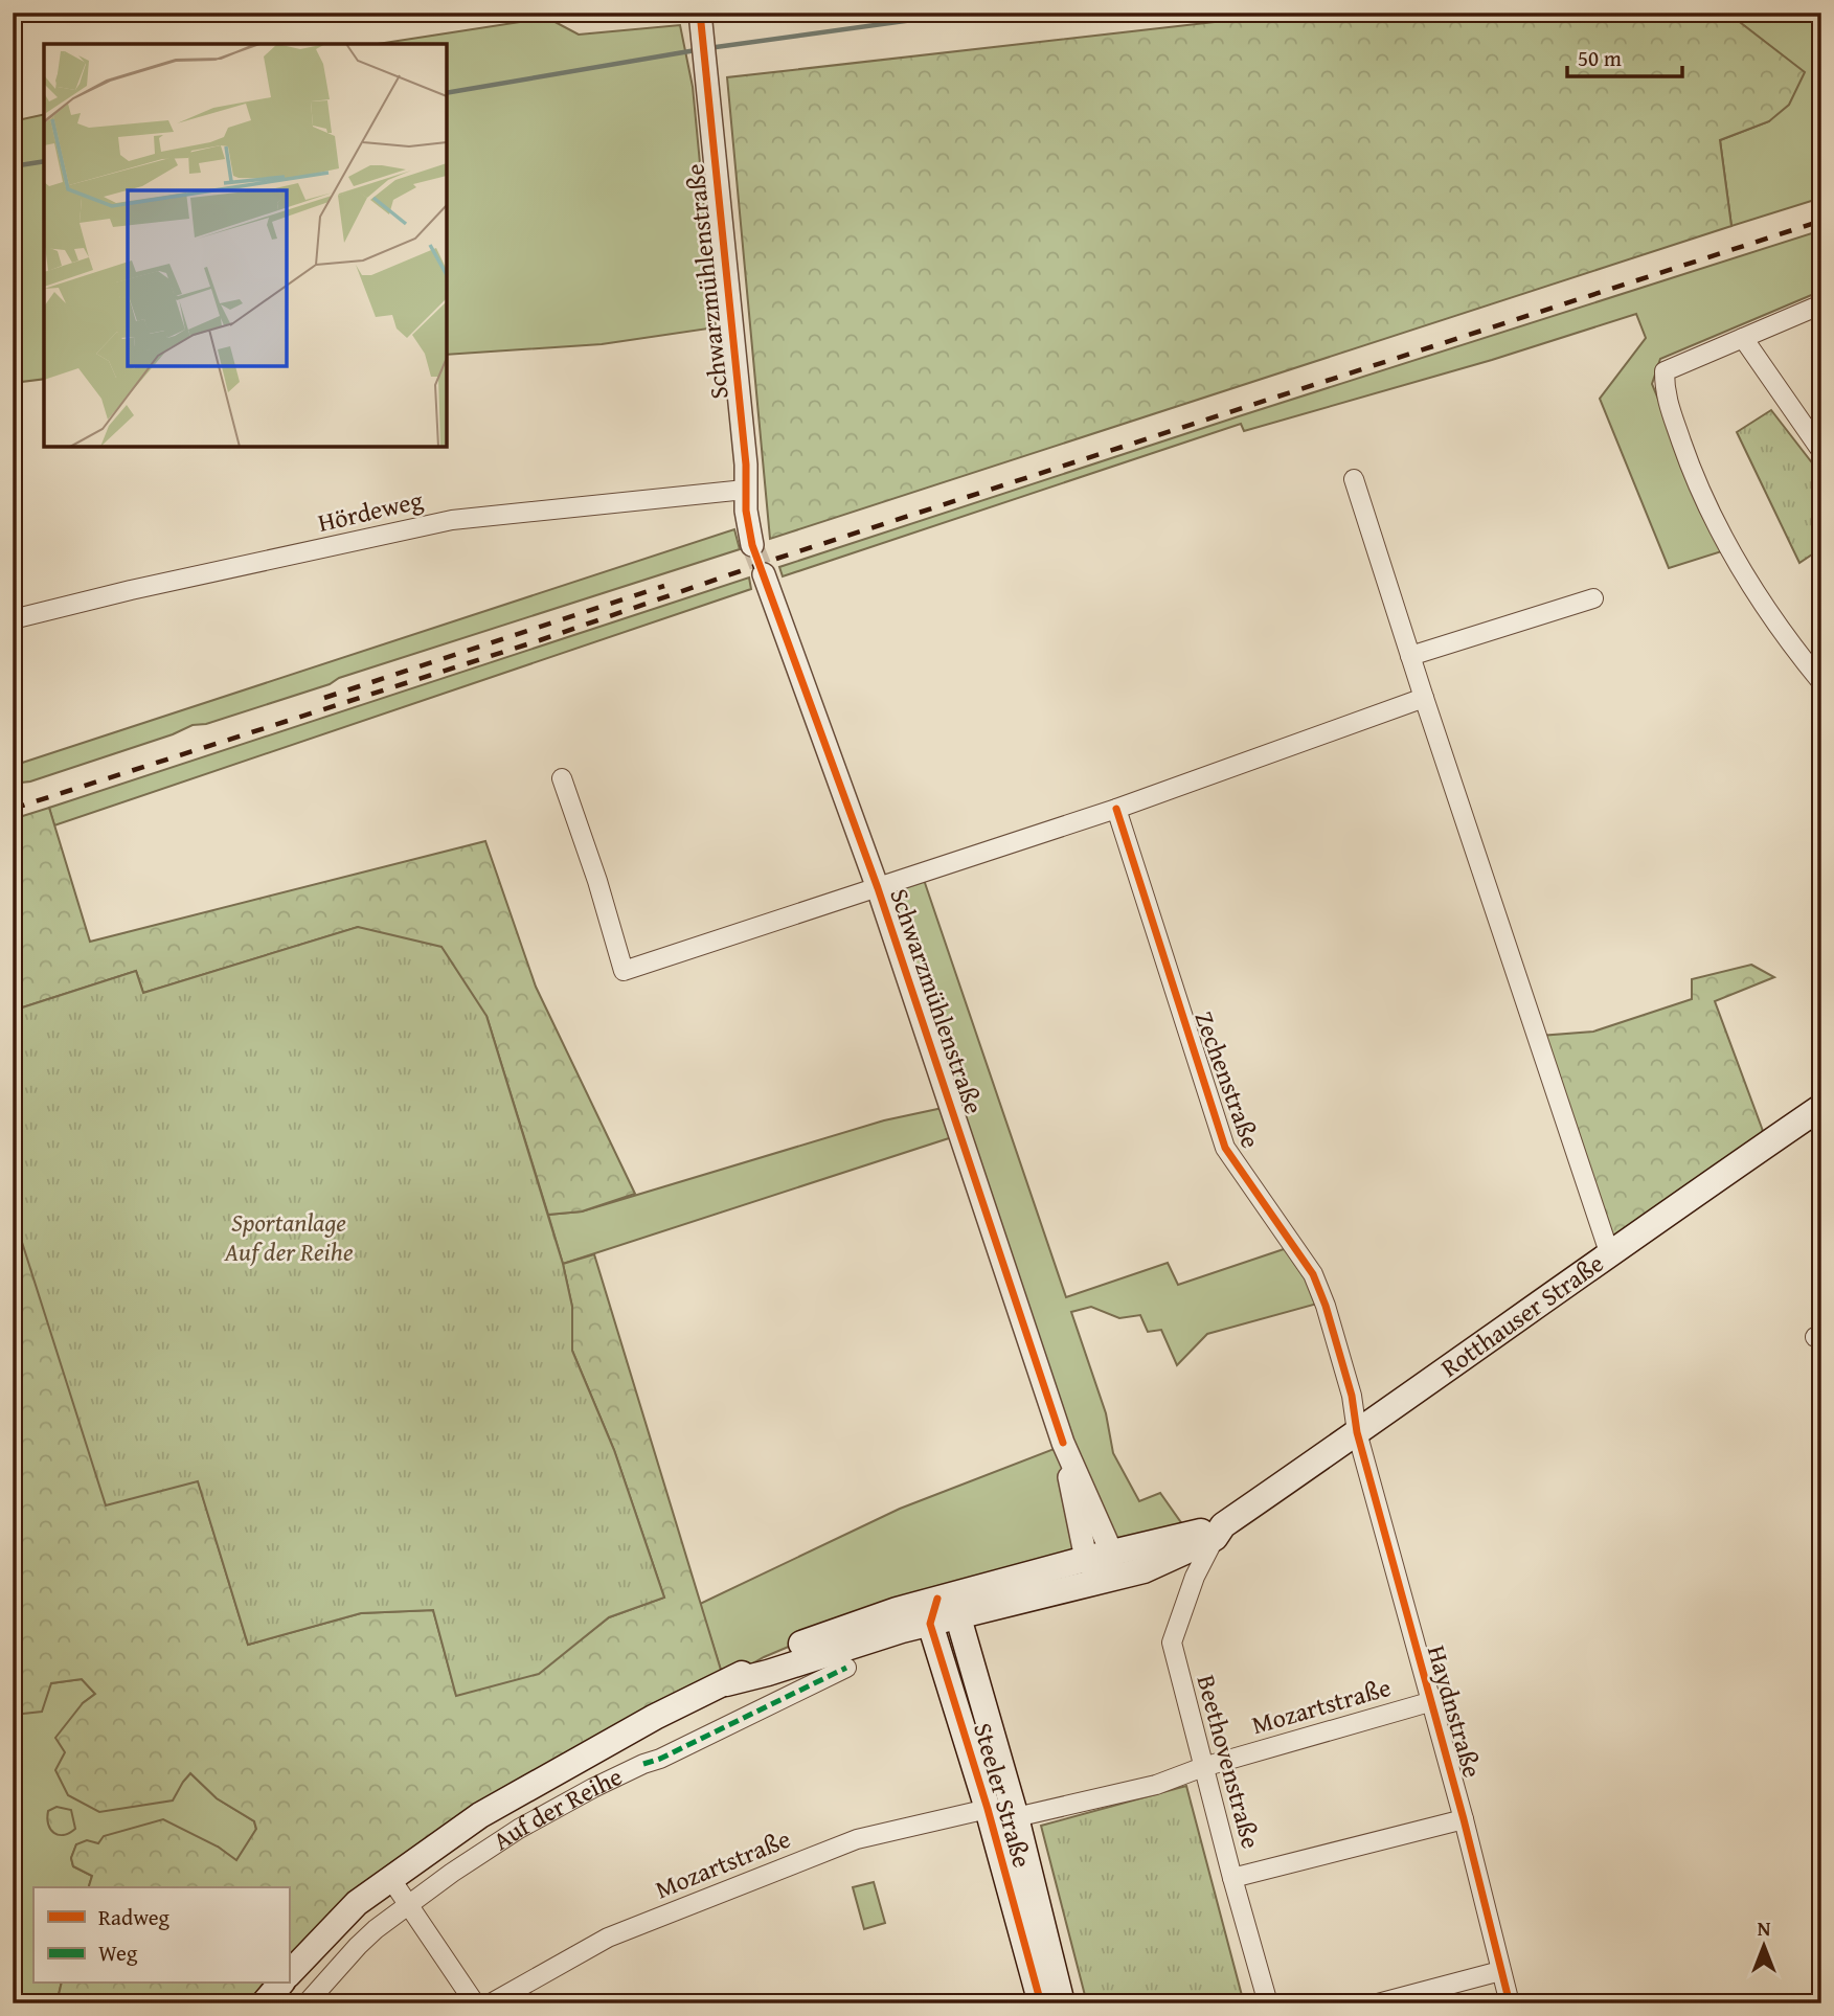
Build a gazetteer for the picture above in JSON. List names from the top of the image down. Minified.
{"streets":{"main road":["Rotthauser Straße","Steeler Straße","Auf der Reihe"],"street":["Schwarzmühlenstraße","Hördeweg","Zechenstraße","Mozartstraße","Haydnstraße","Beethovenstraße"]},"crossings":[["Schwarzmühlenstraße","Hördeweg"],["Schwarzmühlenstraße","Rotthauser Straße"],["Schwarzmühlenstraße","Auf der Reihe"],["Zechenstraße","Rotthauser Straße"],["Zechenstraße","Haydnstraße"],["Rotthauser Straße","Haydnstraße"],["Rotthauser Straße","Beethovenstraße"],["Rotthauser Straße","Auf der Reihe"],["Mozartstraße","Haydnstraße"],["Mozartstraße","Beethovenstraße"],["Mozartstraße","Steeler Straße"],["Steeler Straße","Auf der Reihe"]],"parks":["Sportanlage Auf der Reihe"],"legend":["Radweg","Weg"],"scale_bar":"50 m","north":"top"}
